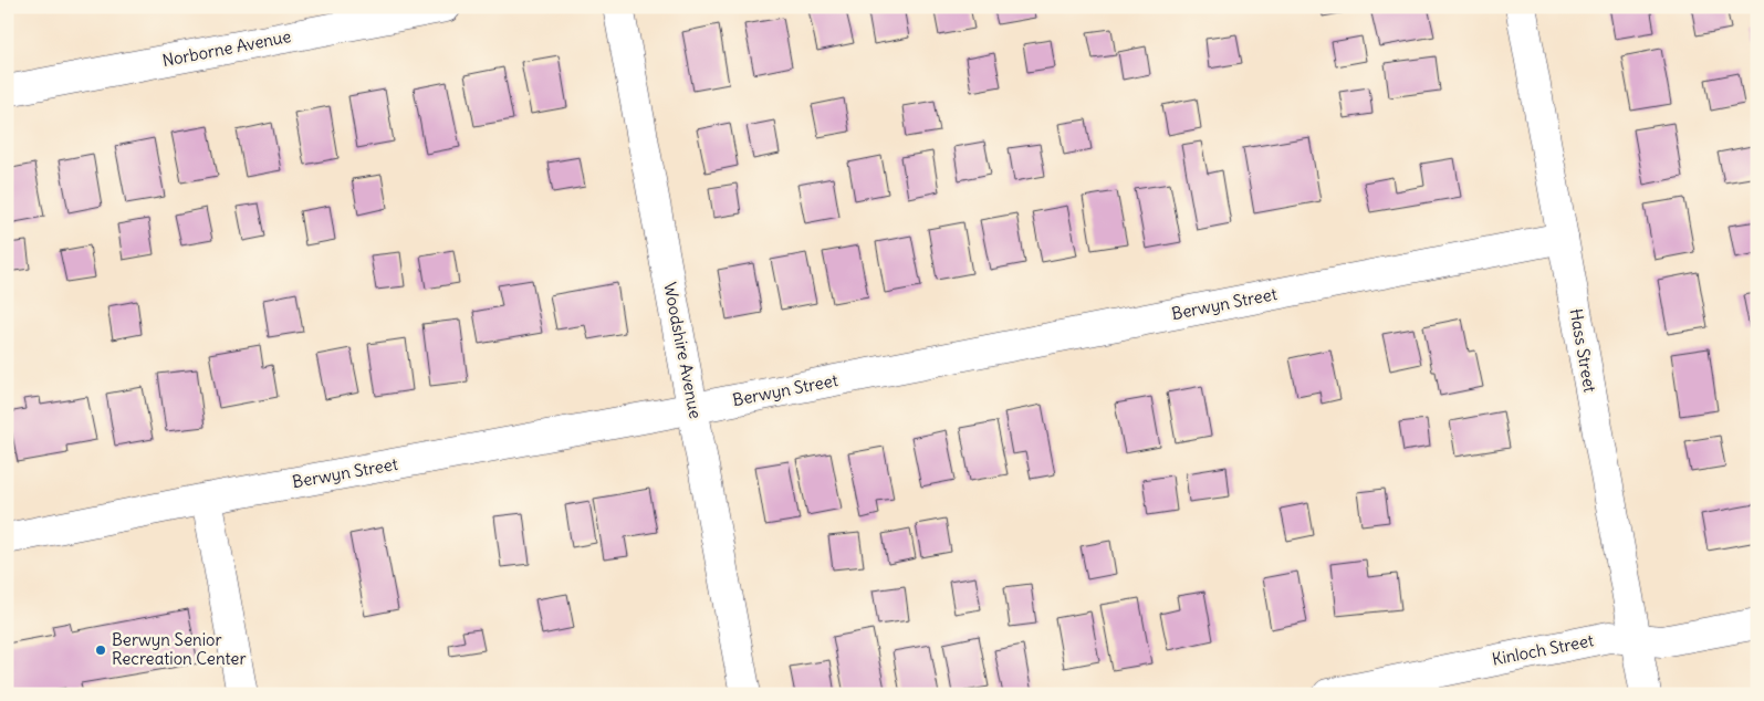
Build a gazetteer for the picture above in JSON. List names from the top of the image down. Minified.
{"streets":{"street":["Norborne Avenue","Berwyn Street","Woodshire Avenue","Hass Street","Kinloch Street"]},"crossings":[["Berwyn Street","Woodshire Avenue"],["Berwyn Street","Hass Street"],["Hass Street","Kinloch Street"]],"places":["Berwyn Senior Recreation Center"]}
